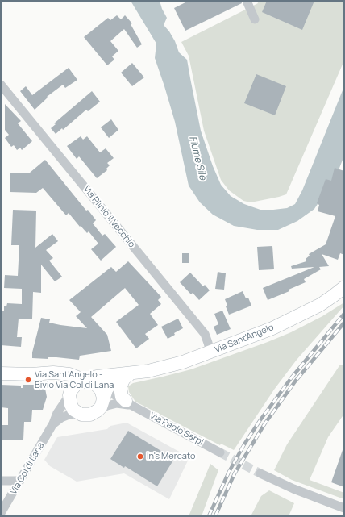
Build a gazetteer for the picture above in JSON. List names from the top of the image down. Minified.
{"streets":{"street":["Via Plinio il Vecchio","Via Sant'Angelo","Via Paolo Sarpi","Via Col di Lana"]},"crossings":[["Via Plinio il Vecchio","Via Sant'Angelo"],["Via Sant'Angelo","Via Paolo Sarpi"],["Via Sant'Angelo","Via Col di Lana"],["Via Paolo Sarpi","Via Col di Lana"]],"water":["Fiume Sile"],"places":["Via Sant'Angelo - Bivio Via Col di Lana","In's Mercato"]}
